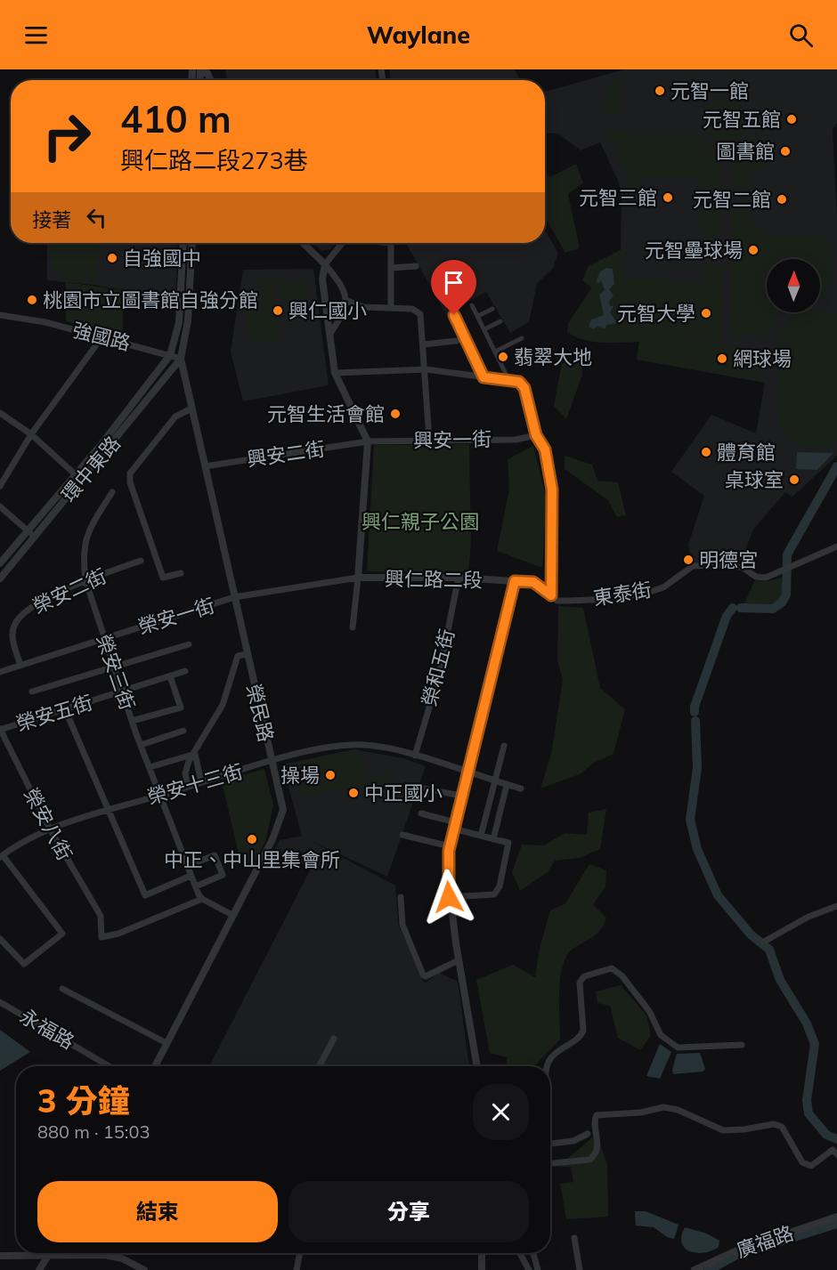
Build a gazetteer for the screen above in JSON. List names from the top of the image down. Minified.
{"streets":{"street":["強國路","興安一街","興安二街","環中東路","興仁路二段","榮安二街","東泰街","榮安一街","榮和五街","榮安三街","榮安五街","榮民路","榮安十三街","榮安八街","永福路","廣福路"]},"crossings":[["強國路","環中東路"],["興安一街","興安二街"],["興安一街","興仁路二段"],["興安二街","興仁路二段"],["興安二街","榮民路"],["環中東路","榮民路"],["興仁路二段","榮安一街"],["興仁路二段","榮和五街"],["興仁路二段","榮安十三街"],["榮安二街","榮安一街"],["榮安二街","榮安三街"],["榮安一街","榮安三街"],["榮安一街","榮民路"],["榮和五街","榮安十三街"],["榮安三街","榮安五街"],["榮安三街","榮安十三街"],["榮安三街","榮安八街"],["榮安五街","榮安八街"],["榮民路","榮安十三街"],["榮安十三街","榮安八街"]],"parks":["興仁親子公園"],"places":["元智一館","元智五館","圖書館","元智三館","元智二館","元智壘球場","自強國中","桃園市立圖書館自強分館","興仁國小","元智大學","翡翠大地","網球場","元智生活會館","體育館","桌球室","明德宮","操場","中正國小","中正、中山里集會所"],"north":"top","page":{"header":"Waylane","turn":["410 m","興仁路二段273巷"],"then":"接著","heading":["3 分鐘","880 m · 15:03"],"buttons":["結束","分享"]}}
